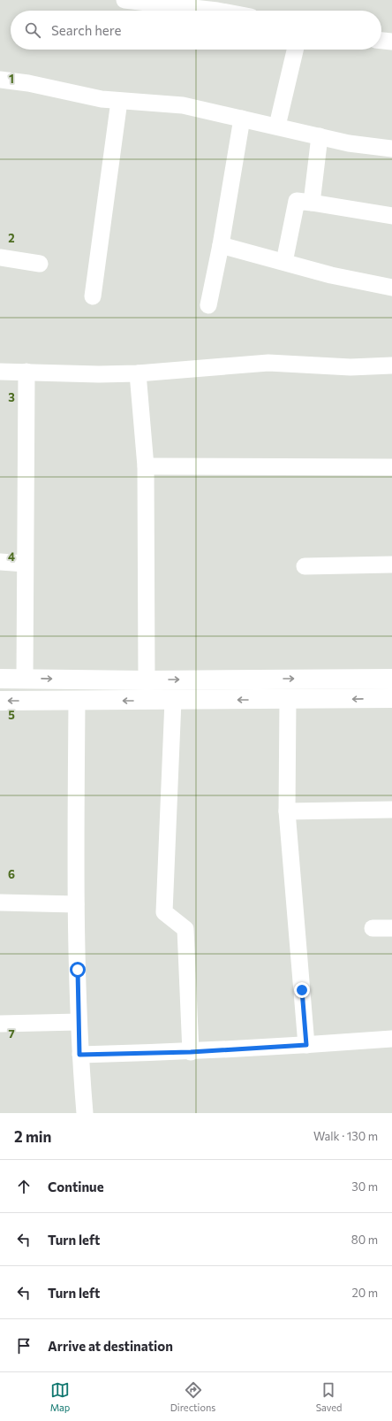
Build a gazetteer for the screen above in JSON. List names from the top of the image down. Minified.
{"page":{"search":"Search here","heading":["2 min","Walk · 130 m"],"list":[["Continue","30 m"],["Turn left","80 m"],["Turn left","20 m"],"Arrive at destination"],"nav":["Map","Directions","Saved"]},"grid":{"rows":["1","2","3","4","5","6","7"]}}
